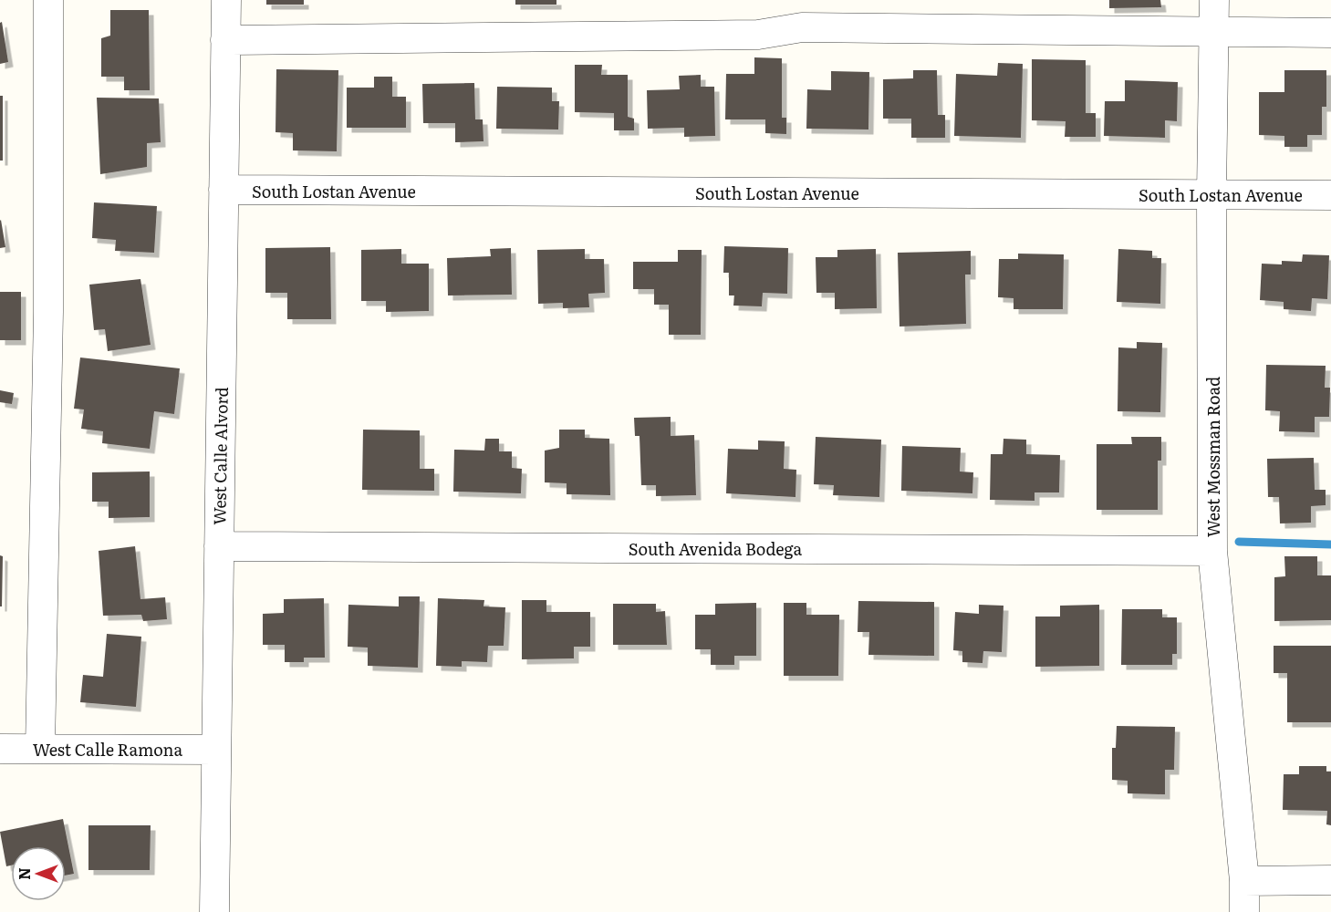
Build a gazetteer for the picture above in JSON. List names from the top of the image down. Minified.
{"streets":{"street":["South Lostan Avenue","West Calle Alvord","West Mossman Road","South Avenida Bodega","West Calle Ramona"]},"crossings":[["South Lostan Avenue","West Calle Alvord"],["South Lostan Avenue","West Mossman Road"],["West Calle Alvord","South Avenida Bodega"],["West Calle Alvord","West Calle Ramona"],["West Mossman Road","South Avenida Bodega"]],"north":"left"}
